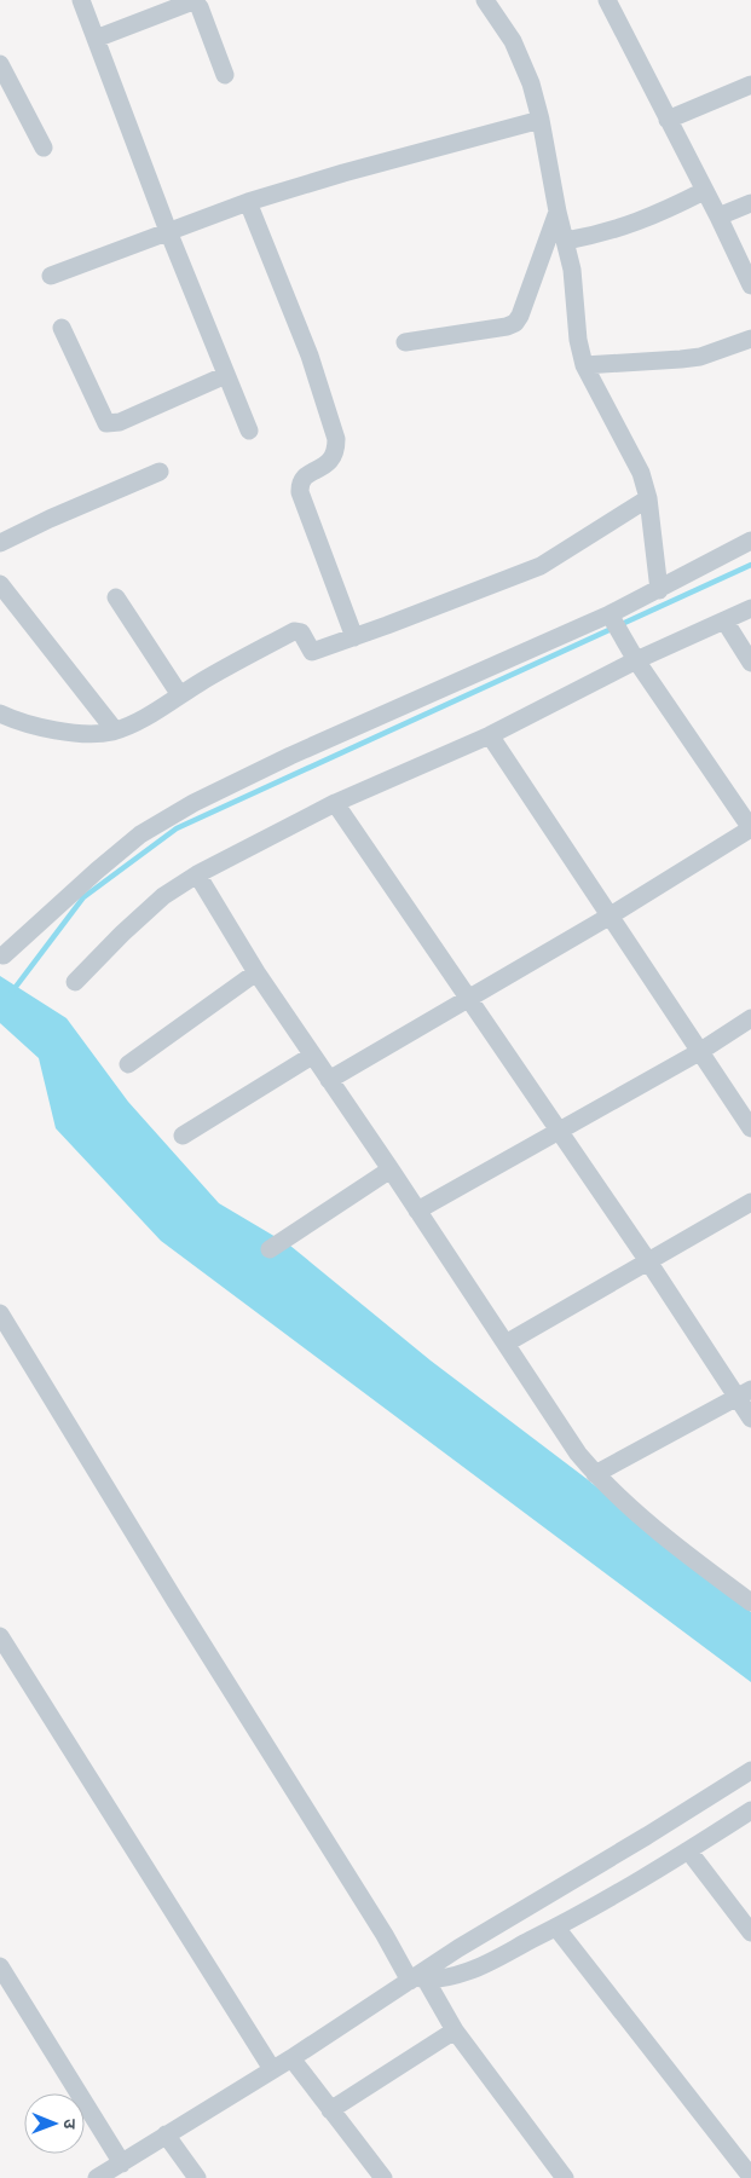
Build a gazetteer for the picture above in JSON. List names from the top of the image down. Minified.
{"north":"right"}
